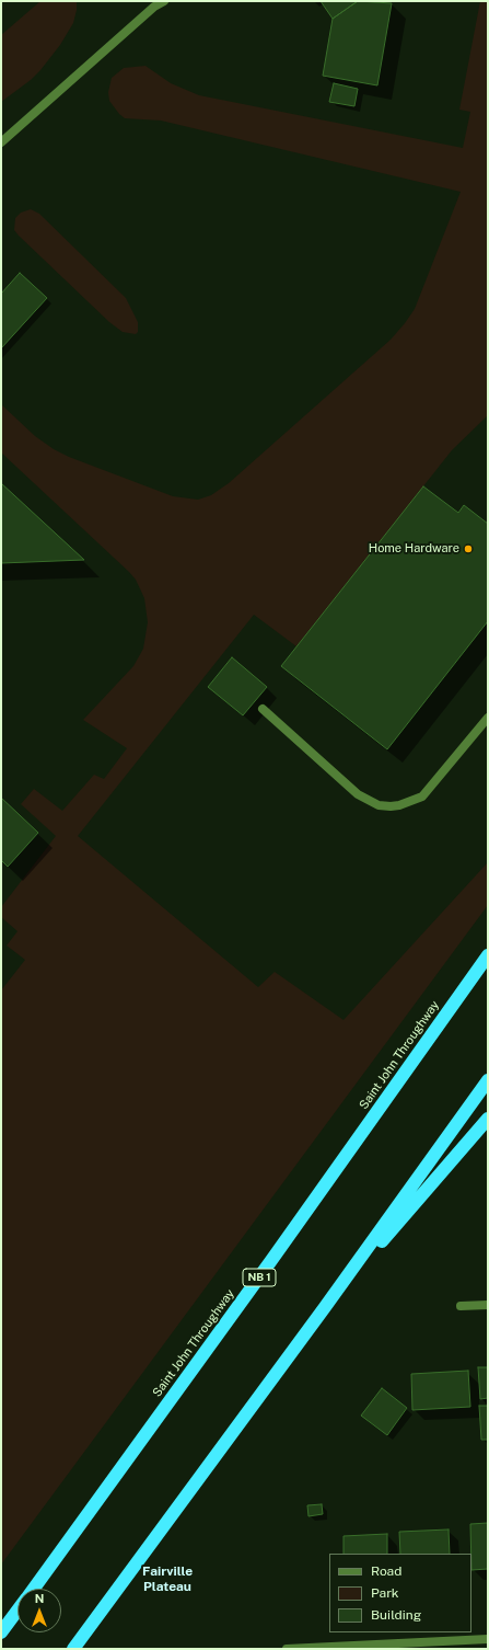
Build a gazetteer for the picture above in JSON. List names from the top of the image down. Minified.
{"streets":{"highway":["Saint John Throughway","NB 1"]},"districts":["Fairville Plateau"],"places":["Home Hardware"],"legend":["Road","Park","Building"],"north":"top"}
